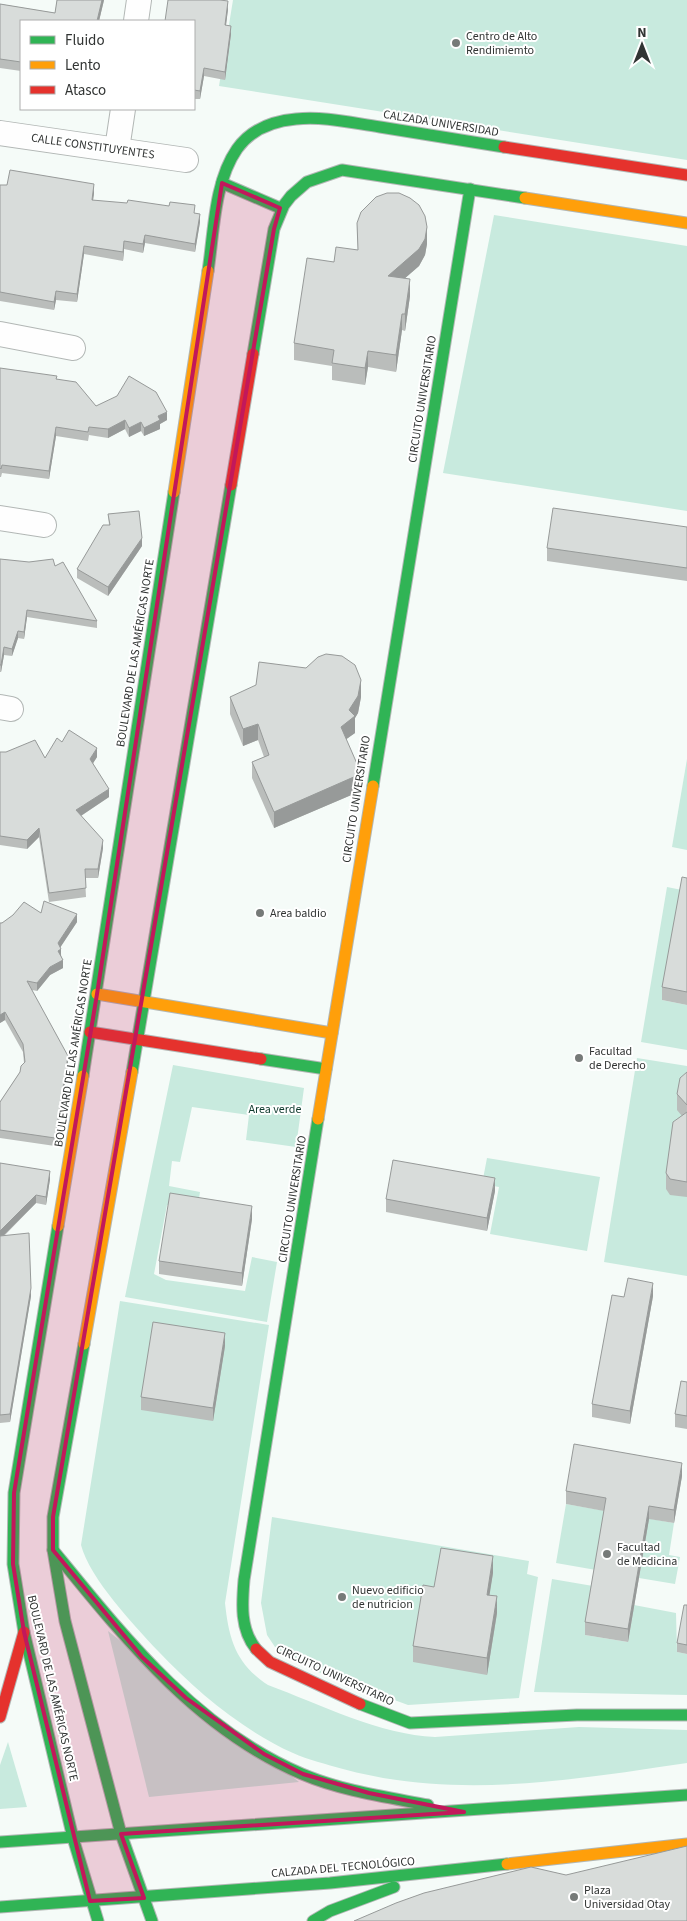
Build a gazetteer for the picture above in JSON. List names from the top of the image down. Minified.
{"streets":{"main road":["CALZADA UNIVERSIDAD","CIRCUITO UNIVERSITARIO","BOULEVARD DE LAS AMÉRICAS NORTE","CALZADA DEL TECNOLÓGICO"],"street":["CALLE CONSTITUYENTES"]},"crossings":[["CALZADA UNIVERSIDAD","BOULEVARD DE LAS AMÉRICAS NORTE"],["BOULEVARD DE LAS AMÉRICAS NORTE","CALZADA DEL TECNOLÓGICO"]],"parks":["Area verde"],"places":["Centro de Alto Rendimiemto","Area baldio","Facultad de Derecho","Facultad de Medicina","Nuevo edificio de nutricion","Plaza Universidad Otay"],"legend":["Fluido","Lento","Atasco"],"north":"top"}
